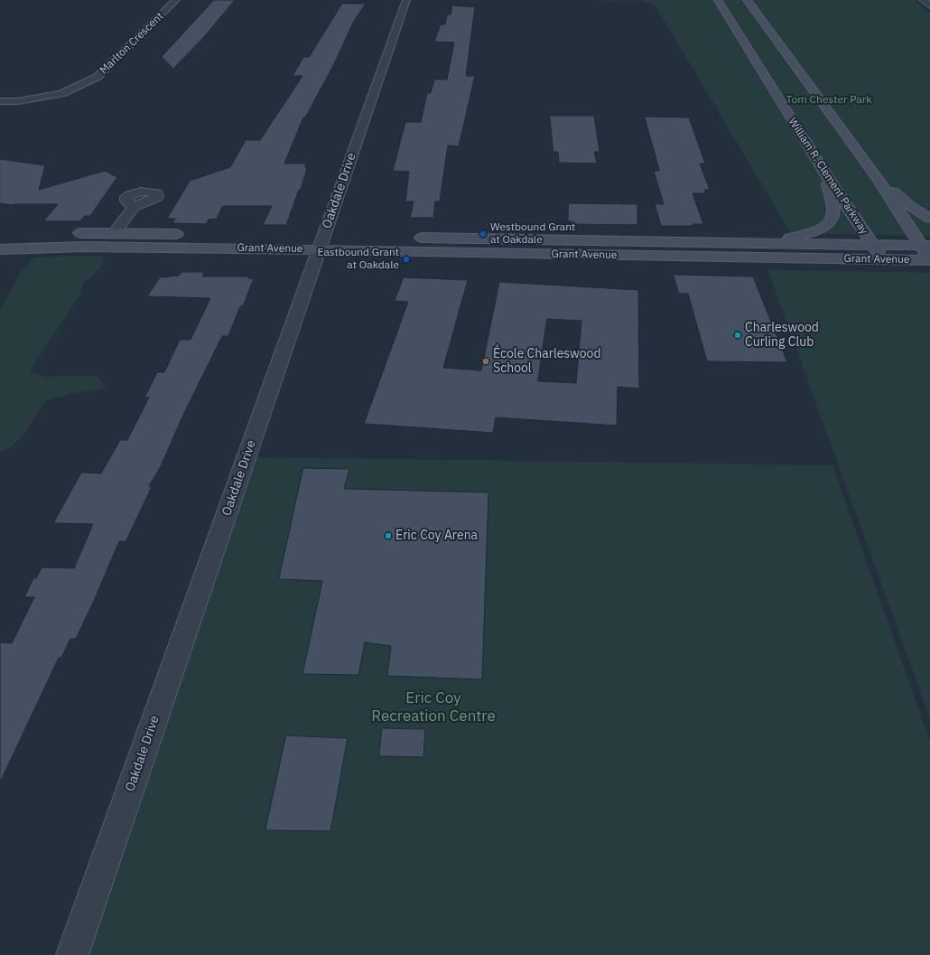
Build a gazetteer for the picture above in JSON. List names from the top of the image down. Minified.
{"streets":{"main road":["William R. Clement Parkway","Grant Avenue"],"street":["Marlton Crescent","Oakdale Drive"]},"crossings":[["William R. Clement Parkway","Grant Avenue"],["Oakdale Drive","Grant Avenue"]],"parks":["Tom Chester Park","Eric Coy Recreation Centre"],"places":["Westbound Grant at Oakdale","Eastbound Grant at Oakdale","Charleswood Curling Club","École Charleswood School","Eric Coy Arena"]}
